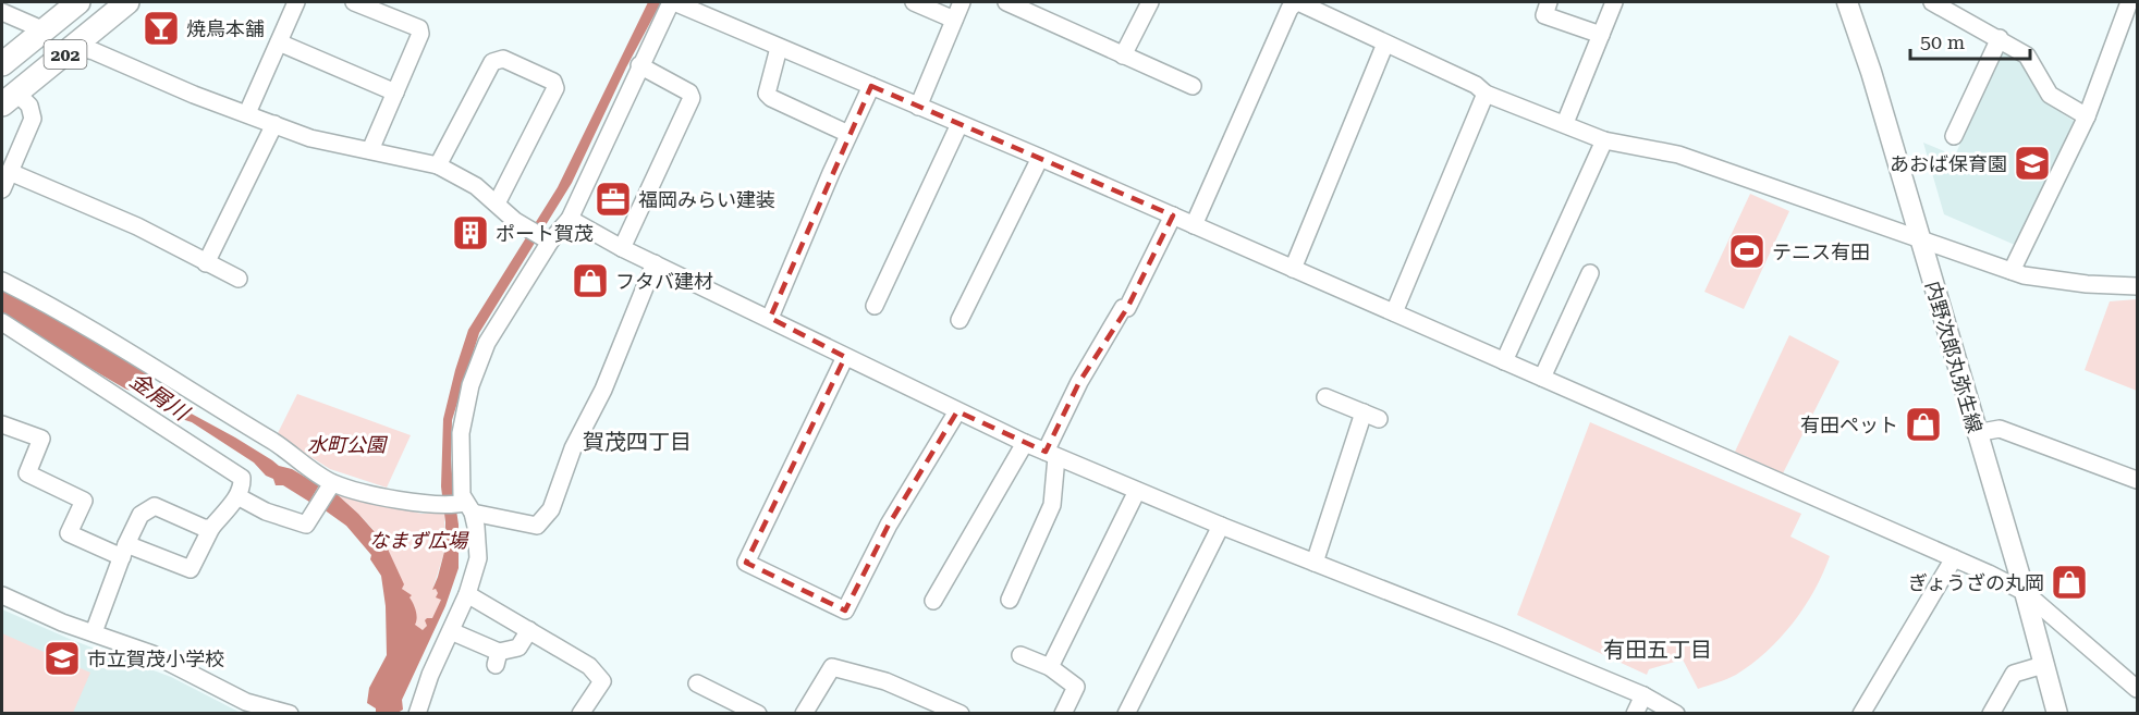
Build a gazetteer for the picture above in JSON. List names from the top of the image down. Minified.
{"streets":{"highway":["202"],"main road":["内野次郎丸弥生線"]},"districts":["賀茂四丁目","有田五丁目"],"water":["金屑川"],"parks":["水町公園","なまず広場"],"places":{"bar":["焼鳥本舗"],"school or university":["あおば保育園","市立賀茂小学校"],"office":["福岡みらい建装"],"building":["ポート賀茂"],"sports":["テニス有田"],"shop":["フタバ建材","有田ペット","ぎょうざの丸岡"]},"scale_bar":"50 m"}
